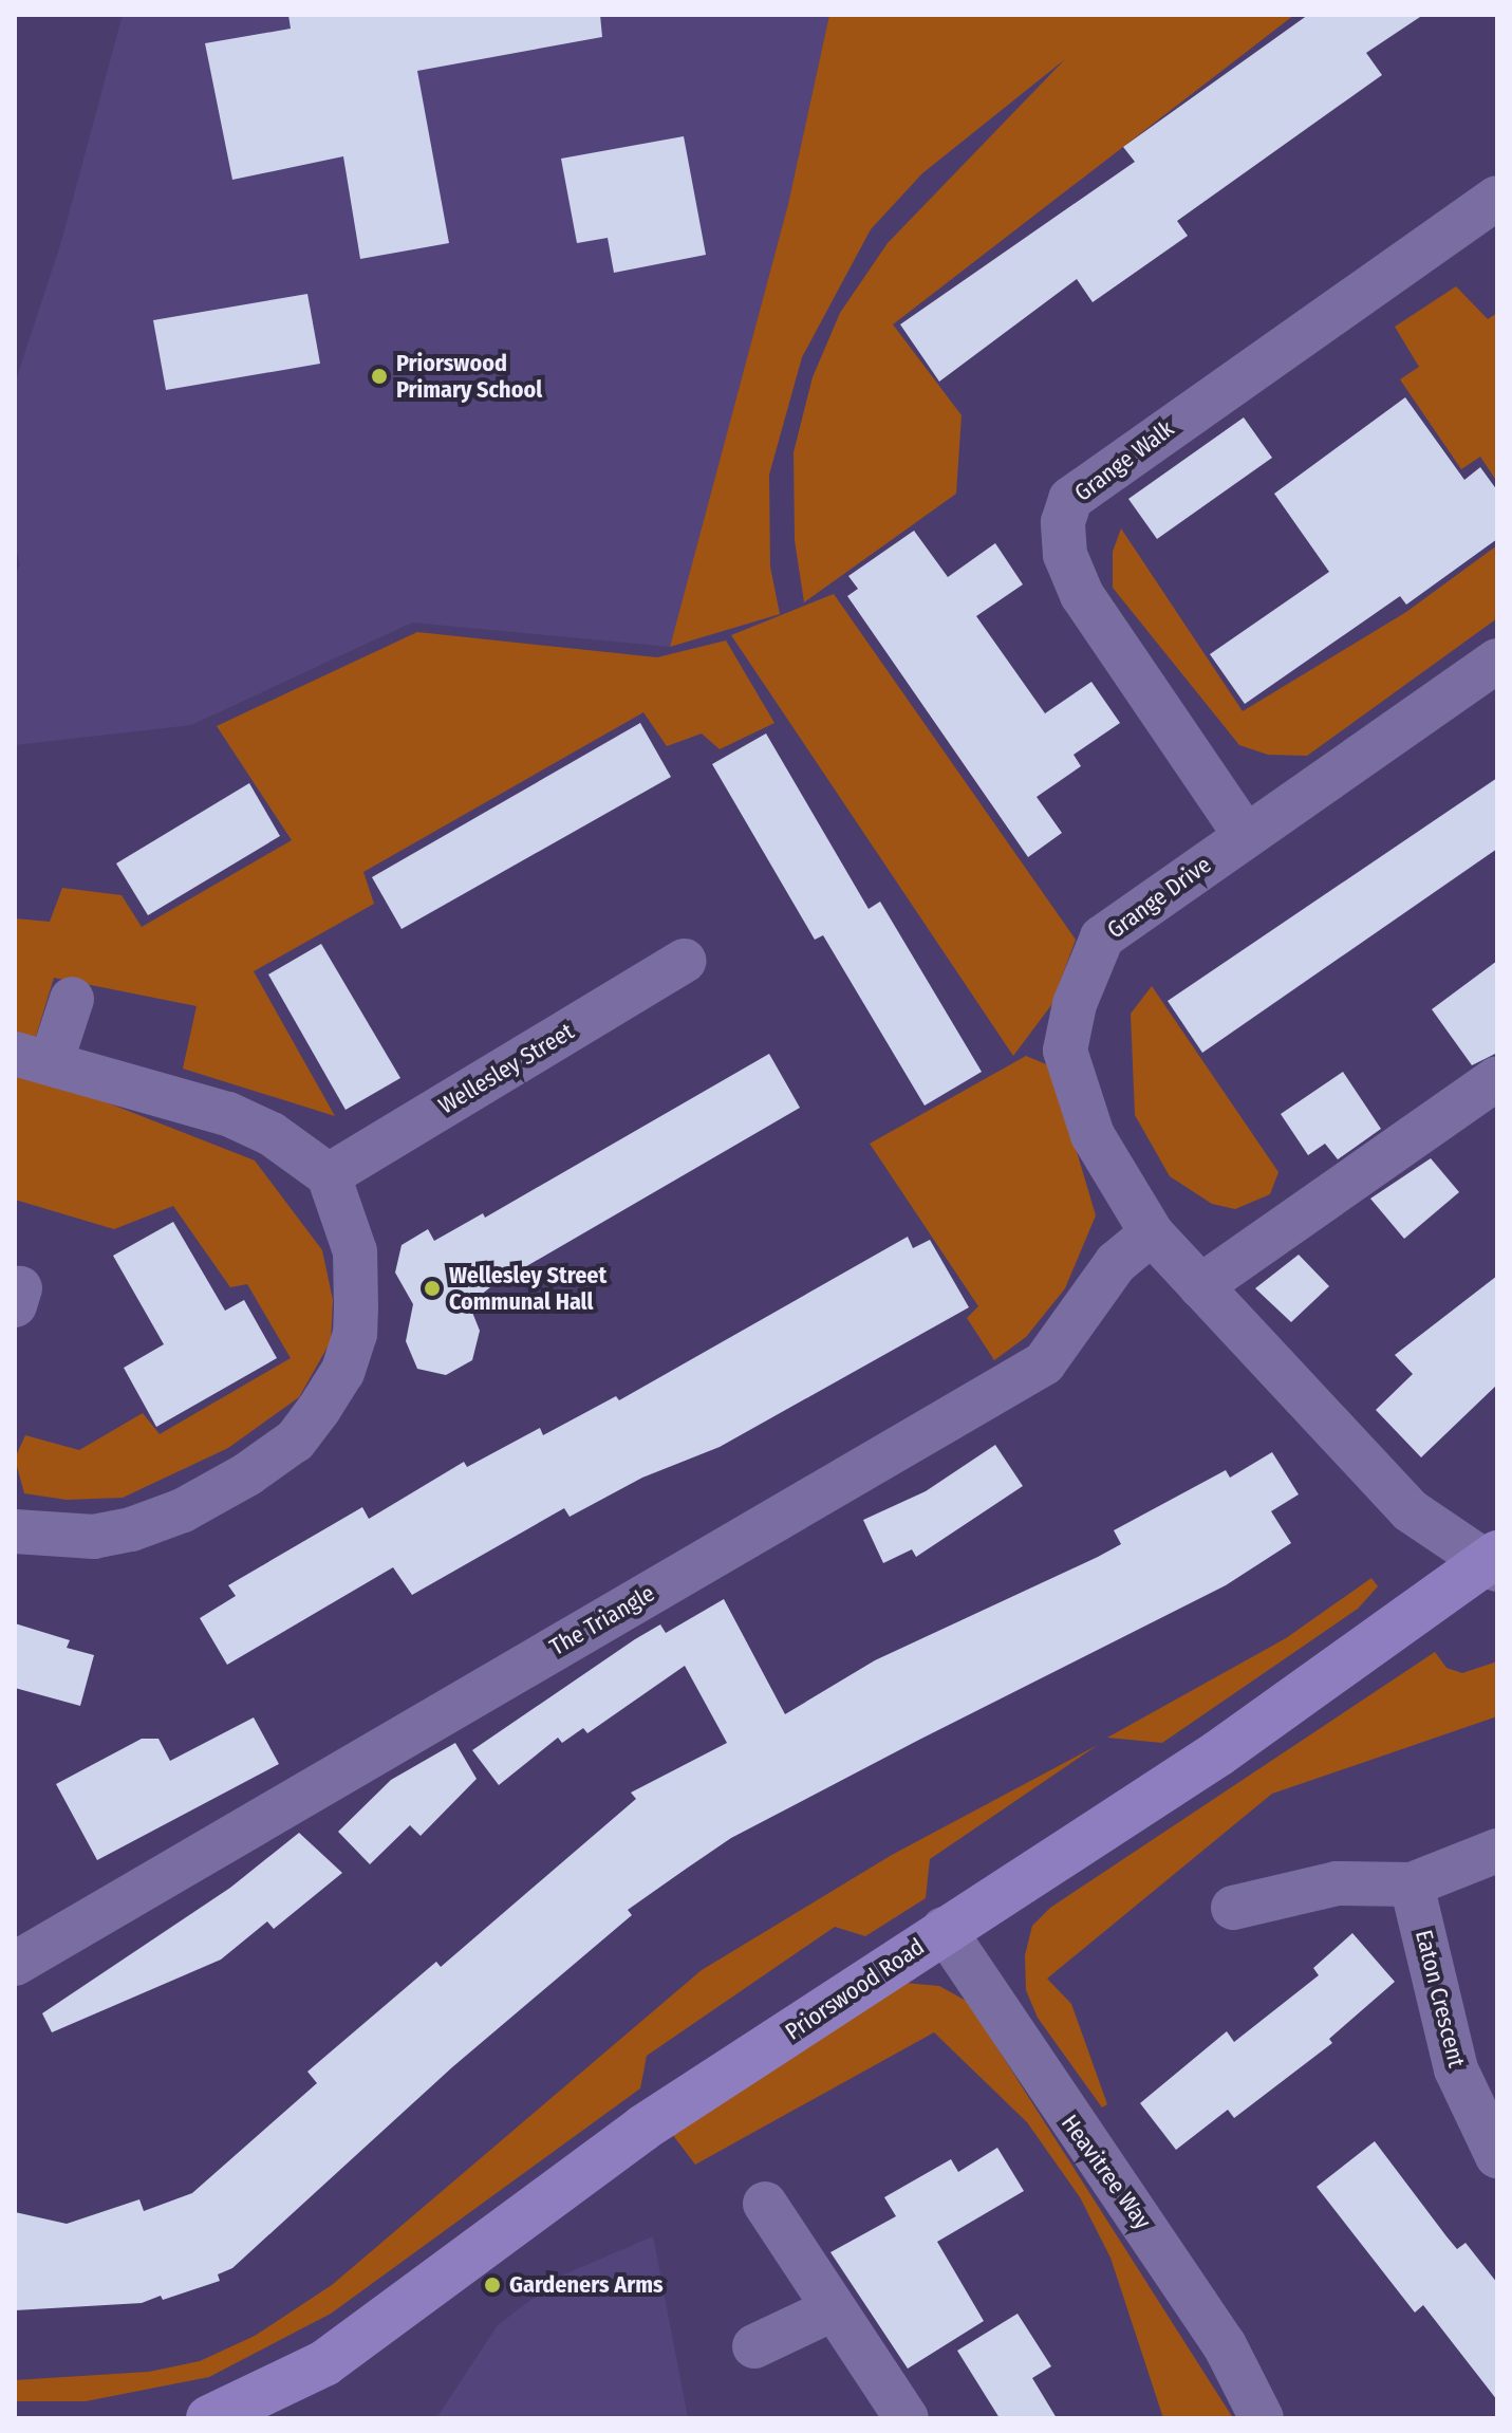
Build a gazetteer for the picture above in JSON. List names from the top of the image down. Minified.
{"streets":{"main road":["Priorswood Road"],"street":["Grange Walk","Grange Drive","Wellesley Street","The Triangle","Eaton Crescent","Heavitree Way"]},"crossings":[["Grange Walk","Grange Drive"],["Grange Drive","The Triangle"],["Grange Drive","Priorswood Road"],["Priorswood Road","Heavitree Way"]],"places":["Priorswood Primary School","Wellesley Street Communal Hall","Gardeners Arms"]}
